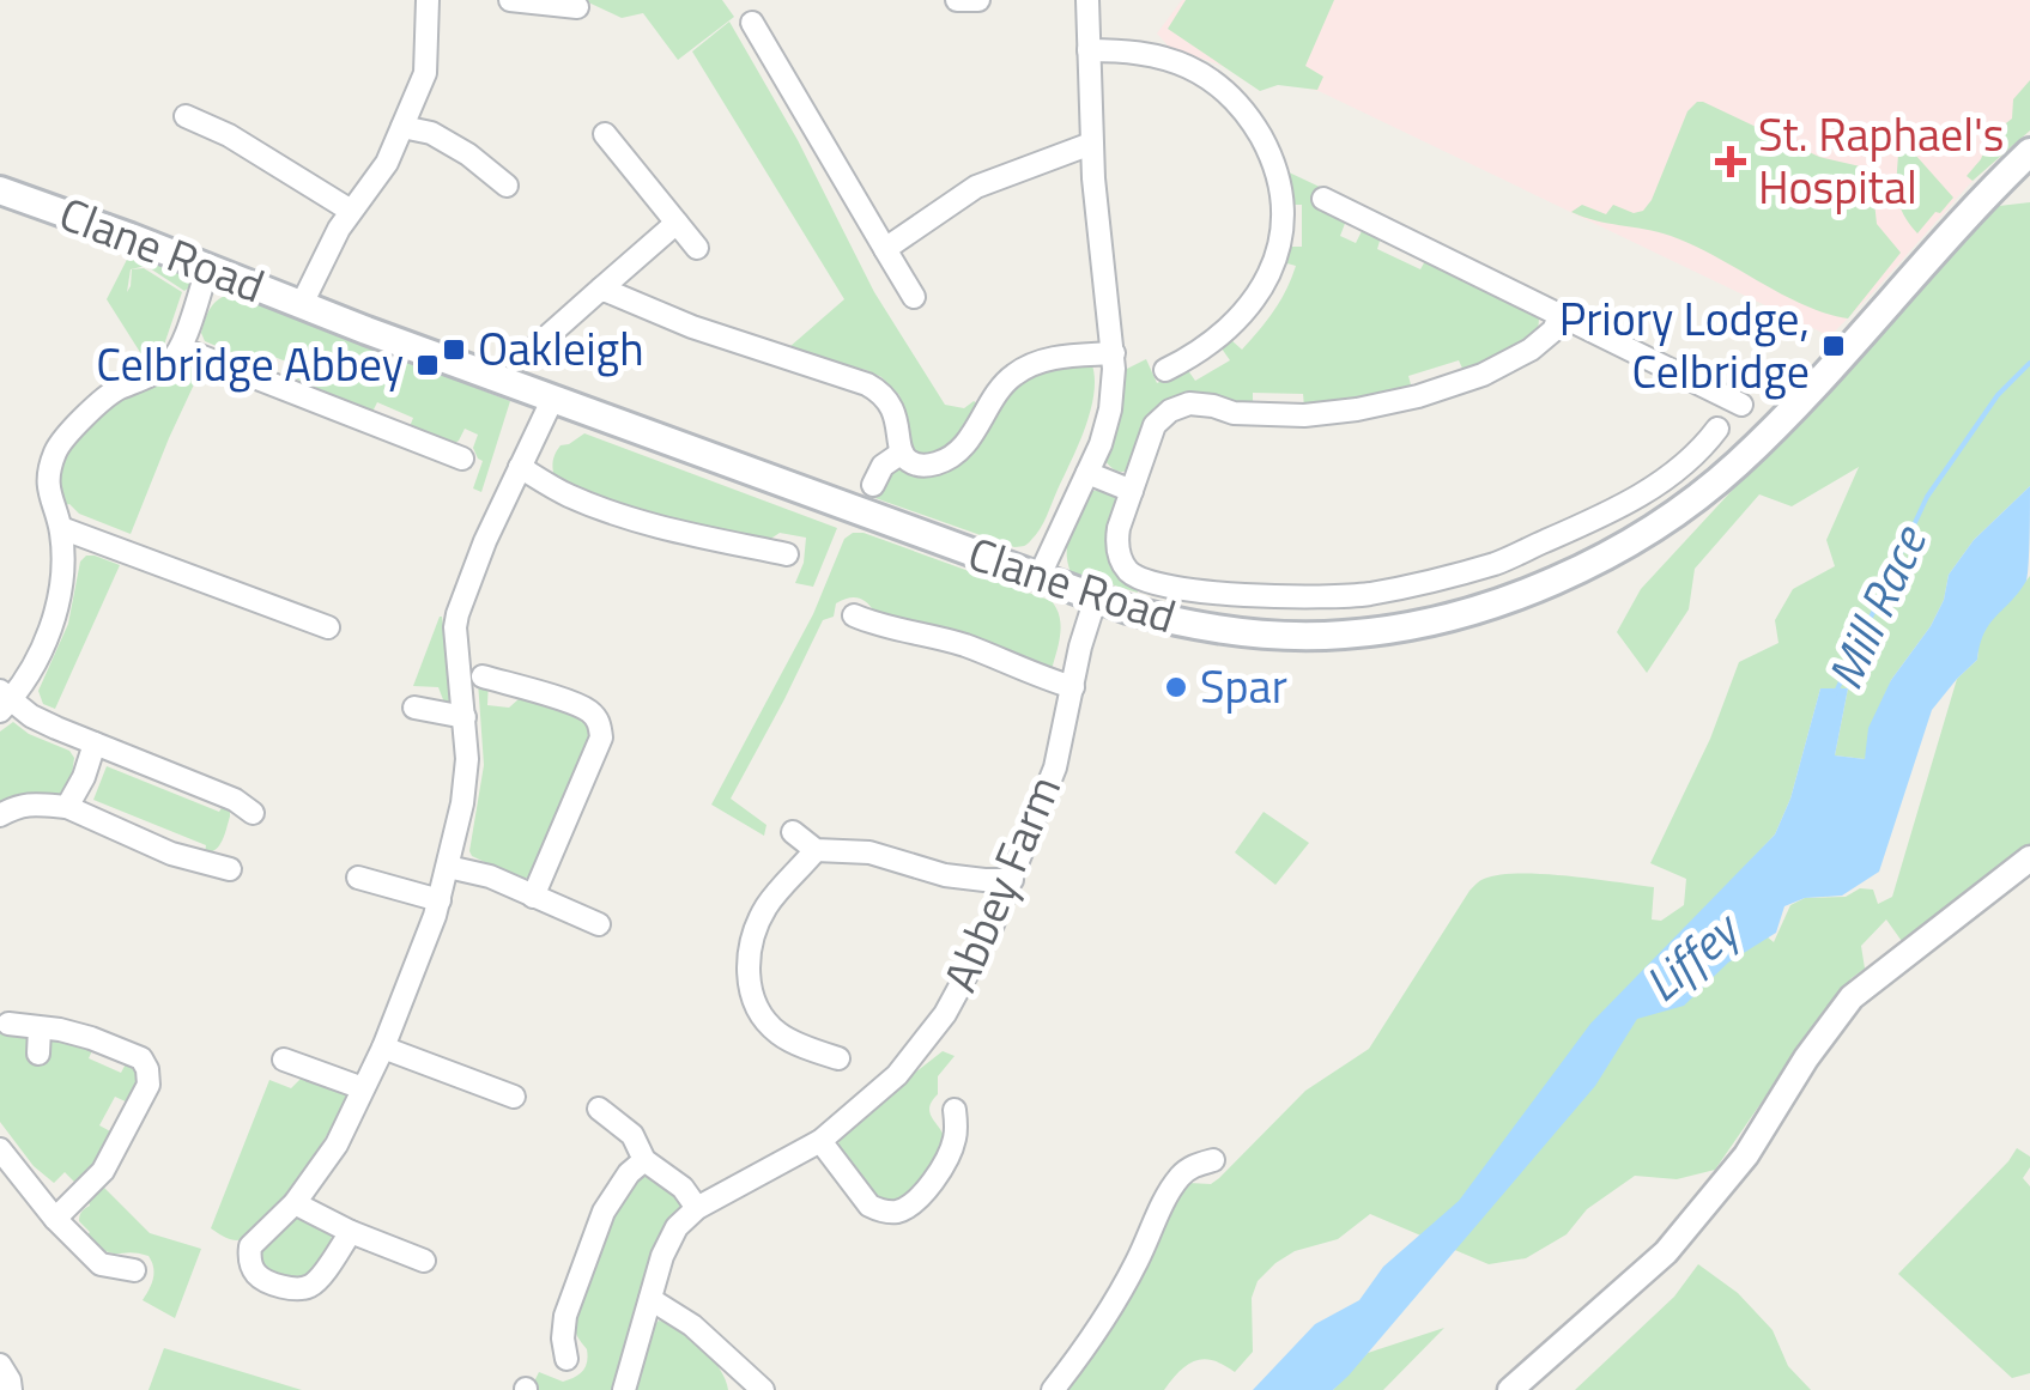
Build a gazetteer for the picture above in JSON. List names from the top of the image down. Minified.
{"streets":{"main road":["Clane Road"],"street":["Abbey Farm"]},"crossings":[["Clane Road","Abbey Farm"]],"water":["Mill Race","Liffey"],"places":{"health":["St. Raphael's Hospital"],"transit":["Priory Lodge, Celbridge","Oakleigh","Celbridge Abbey"],"other":["Spar"]}}
